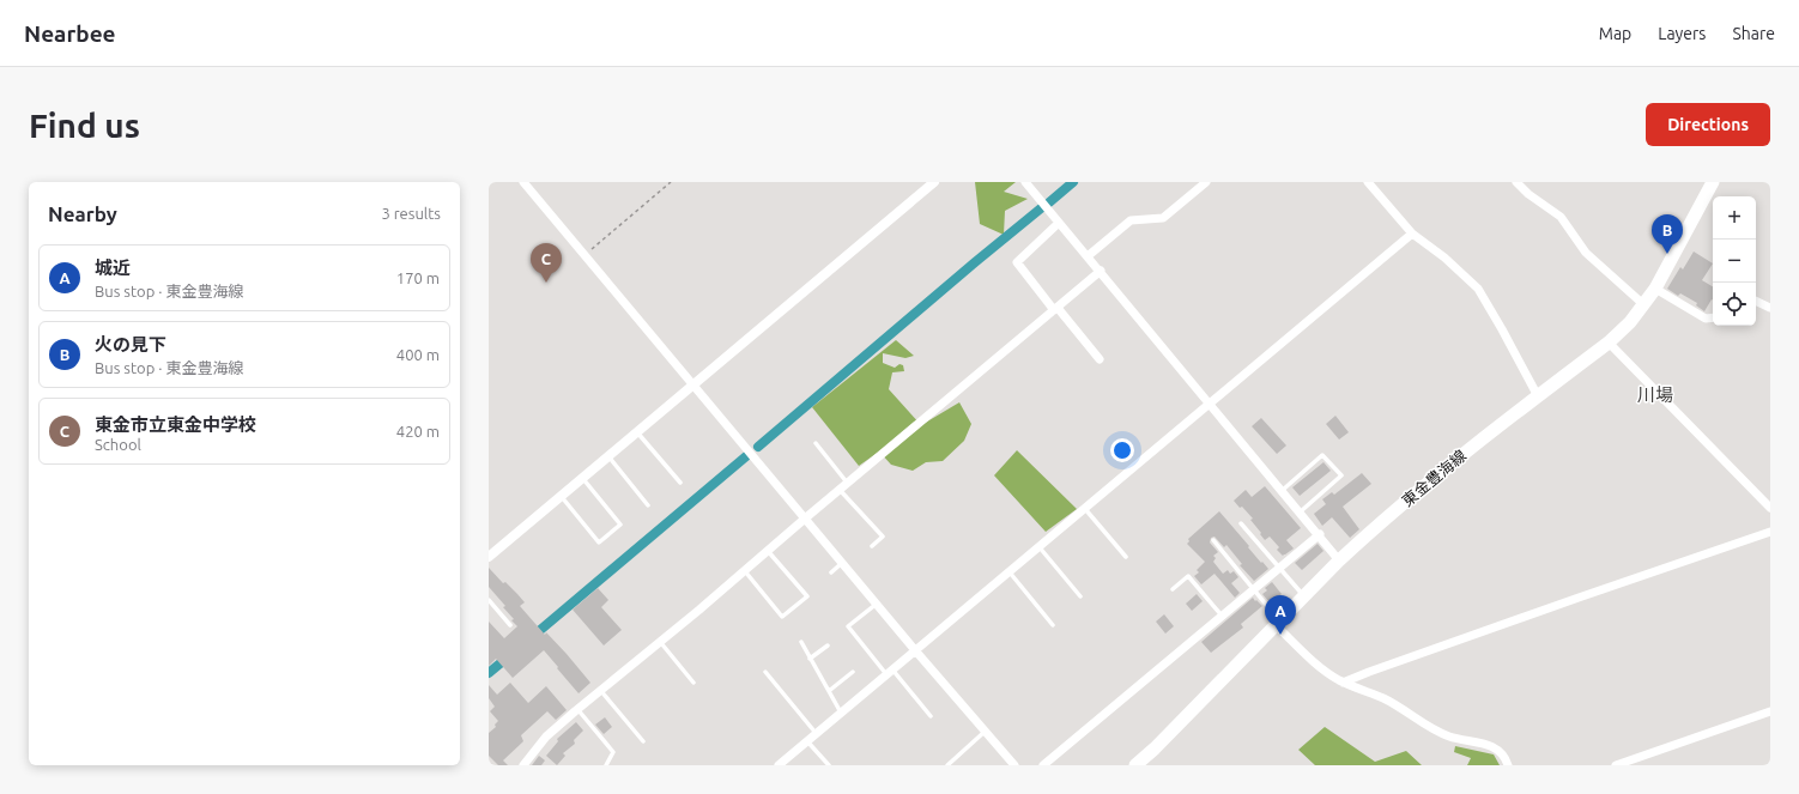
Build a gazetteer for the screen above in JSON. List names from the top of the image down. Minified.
{"streets":{"main road":["東金豊海線"]},"districts":["川場"],"page":{"header":"Nearbee","nav":["Map","Layers","Share"],"buttons":"Directions","title":"Find us","heading":["Nearby","3 results"],"map_buttons":["+","−"],"pins":["B","C","A"],"list":[{"mark":"A","name":"城近","note":"Bus stop · 東金豊海線","value":"170 m"},{"mark":"B","name":"火の見下","note":"Bus stop · 東金豊海線","value":"400 m"},{"mark":"C","name":"東金市立東金中学校","note":"School","value":"420 m"}]}}
